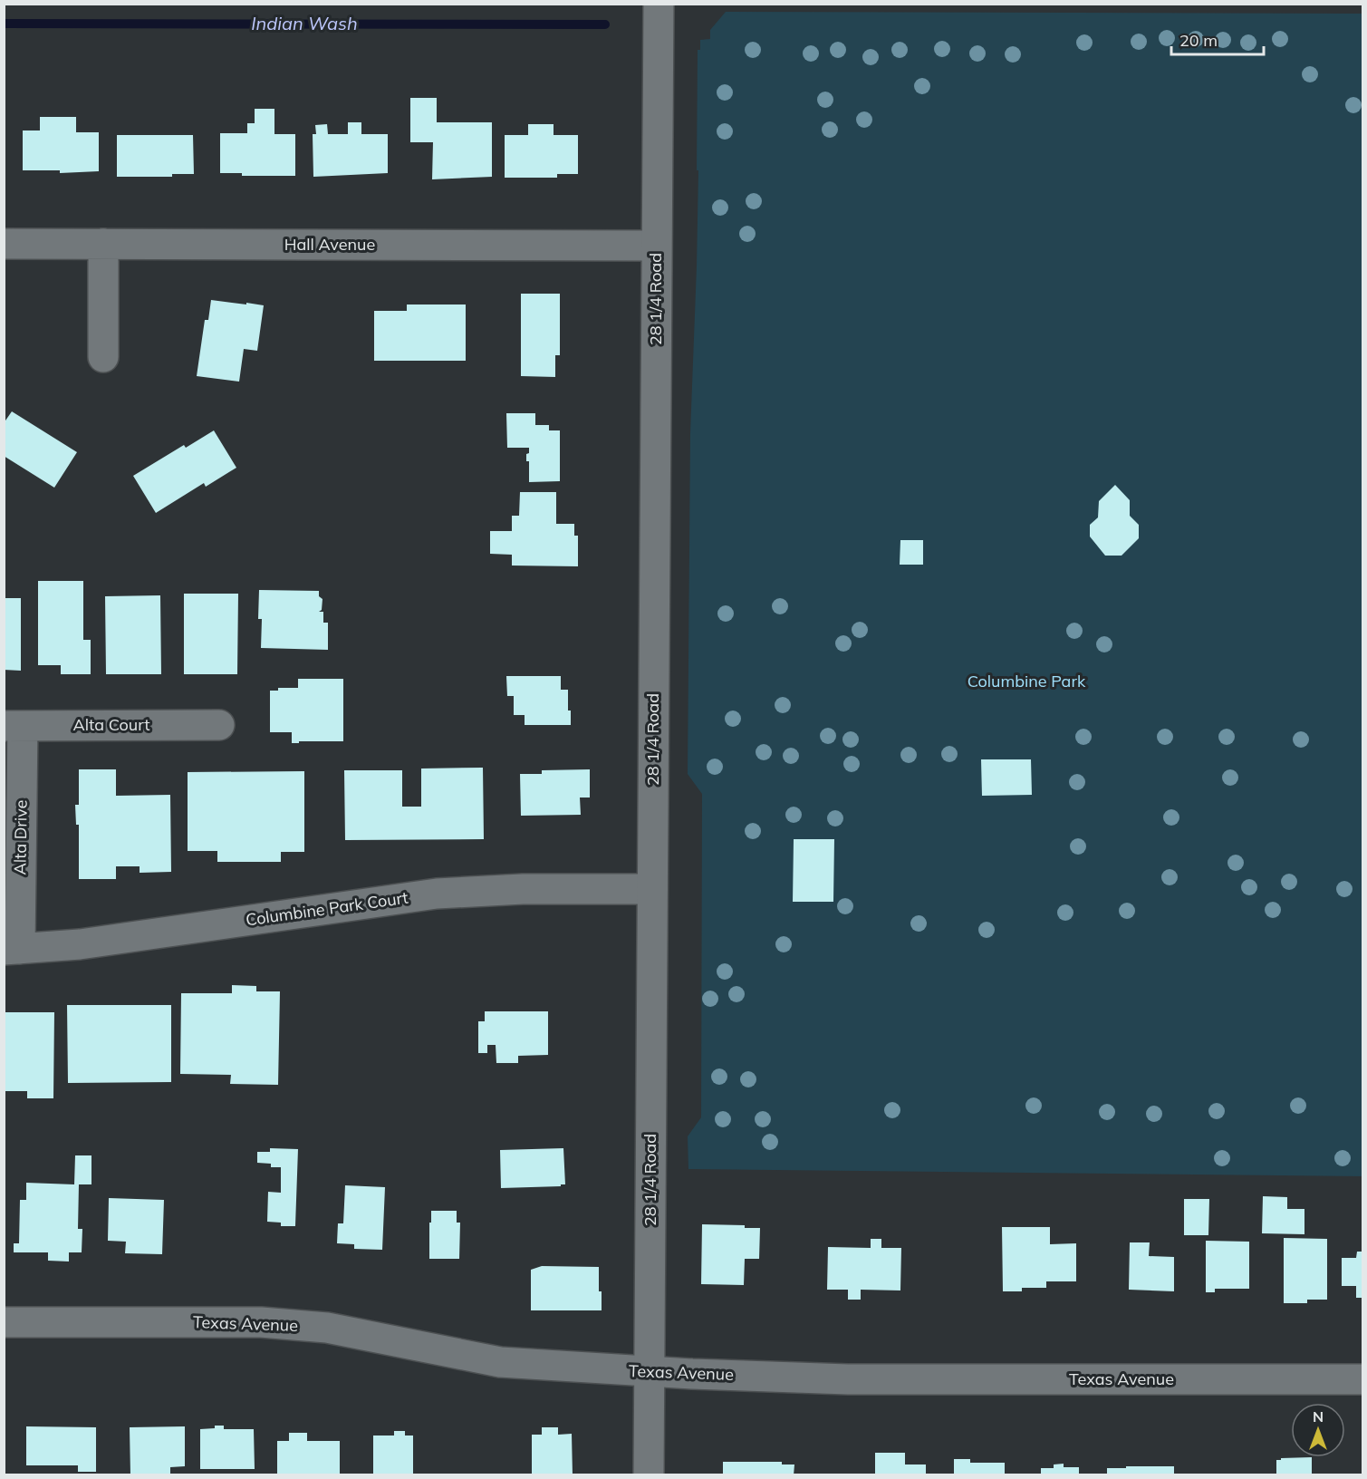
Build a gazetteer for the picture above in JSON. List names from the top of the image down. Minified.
{"streets":{"street":["Hall Avenue","28 1/4 Road","Alta Court","Alta Drive","Columbine Park Court","Texas Avenue"]},"crossings":[["Hall Avenue","28 1/4 Road"],["28 1/4 Road","Columbine Park Court"],["28 1/4 Road","Texas Avenue"],["Alta Court","Alta Drive"],["Alta Drive","Columbine Park Court"]],"water":["Indian Wash"],"parks":["Columbine Park"],"scale_bar":"20 m","north":"top"}
